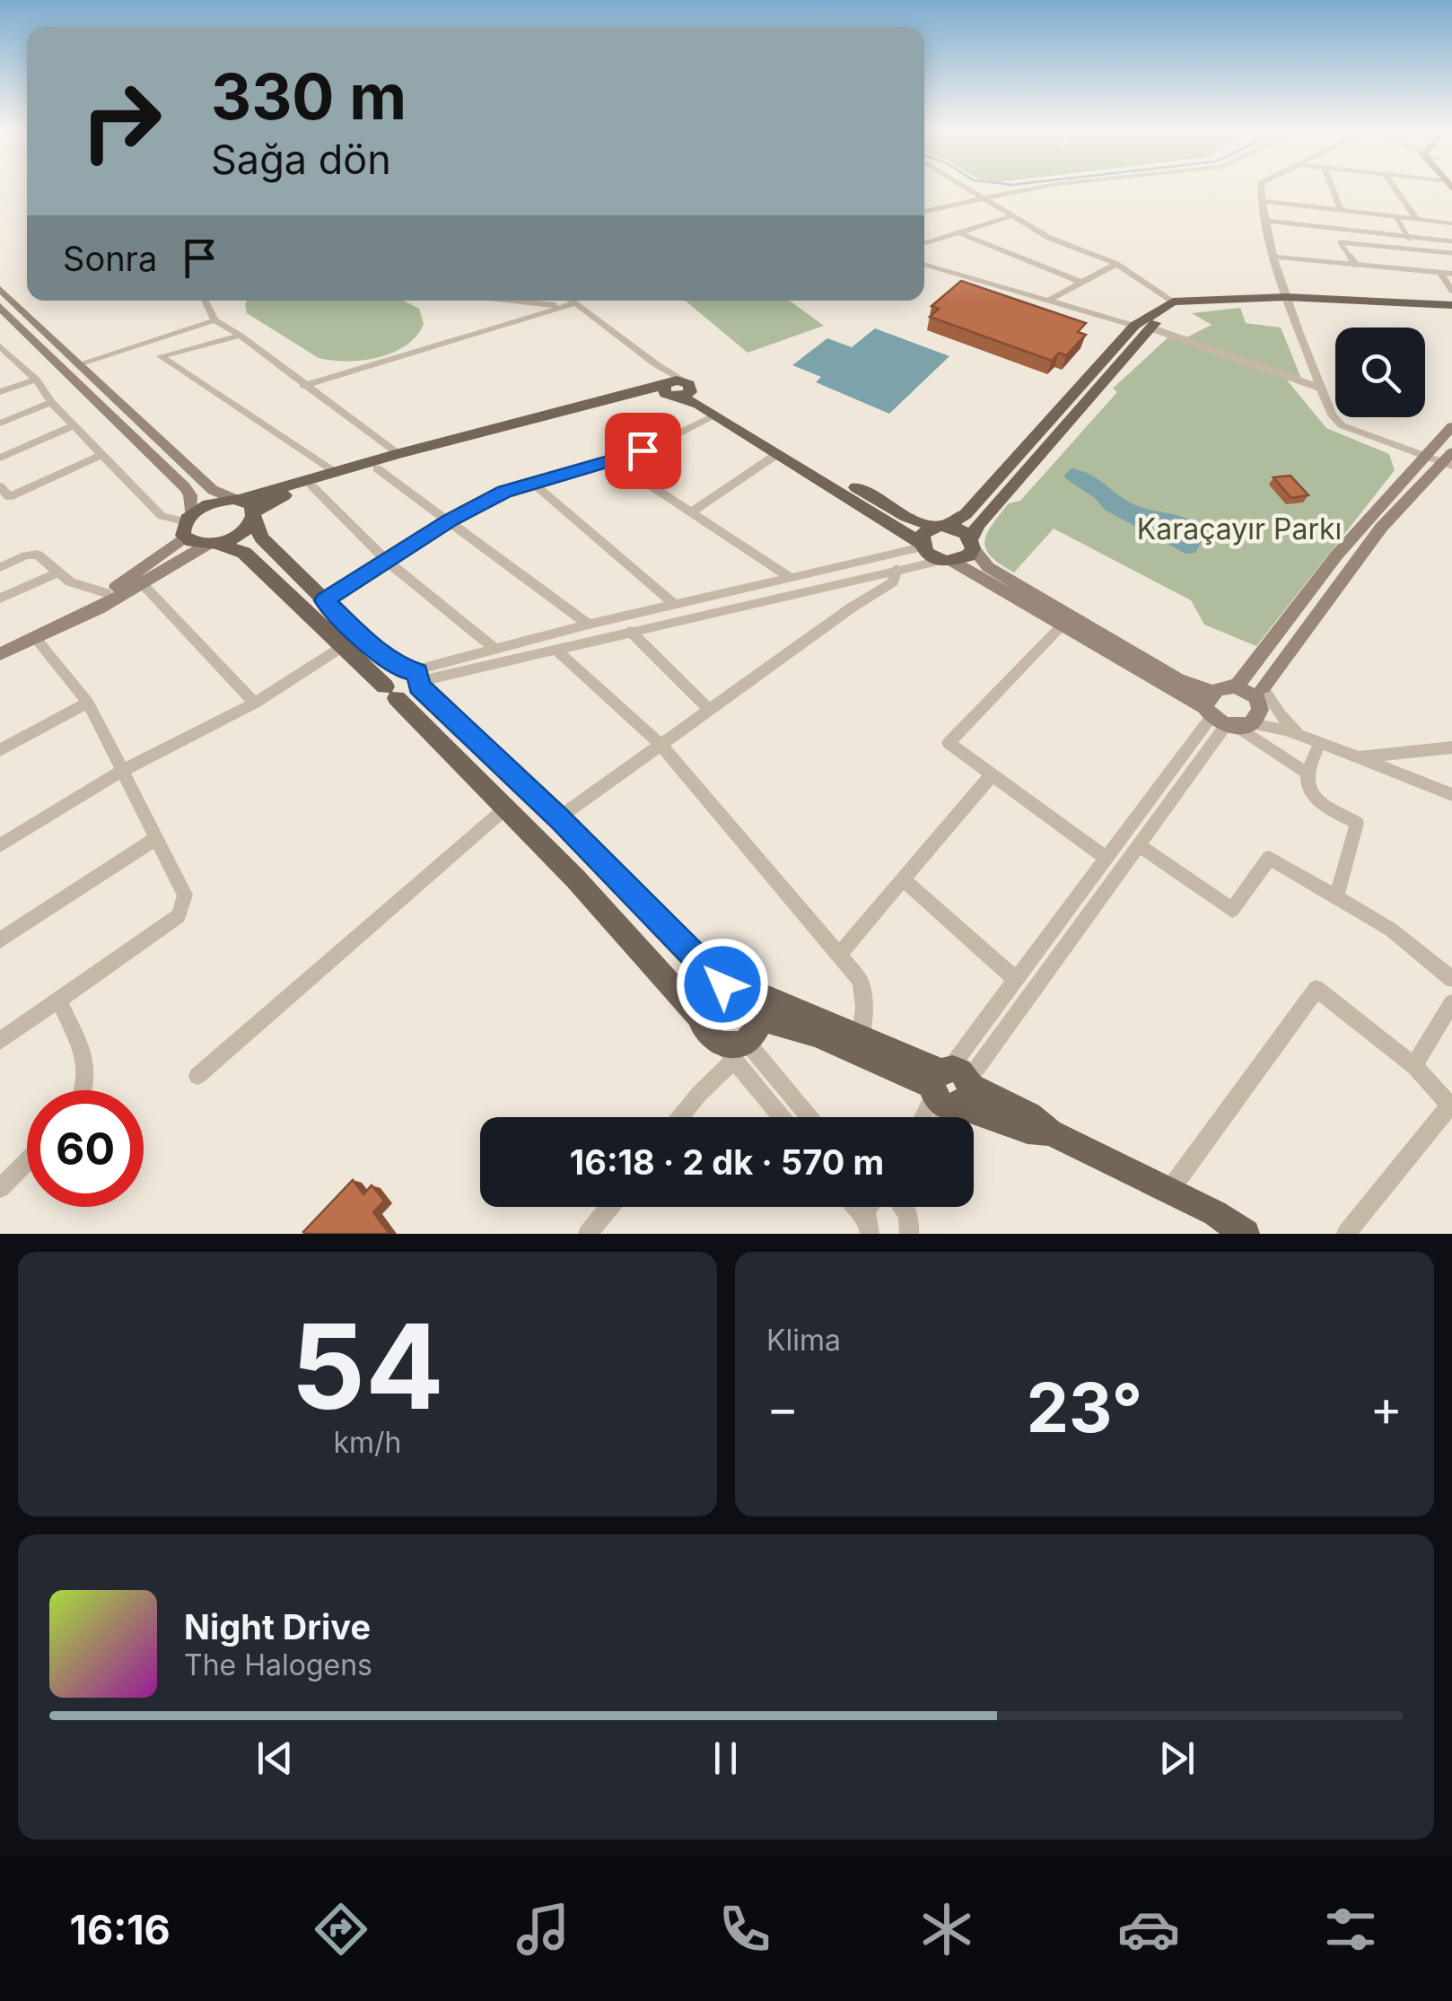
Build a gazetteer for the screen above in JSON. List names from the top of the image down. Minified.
{"parks":["Karaçayır Parkı"],"page":{"turn":["330 m","Sağa dön"],"then":"Sonra","limit":"60","trip":"16:18 · 2 dk · 570 m","tile":[["54","km/h"],"Klima"],"heat":["−","23°","+"],"song":["Night Drive","The Halogens"],"tabs":"16:16"}}
